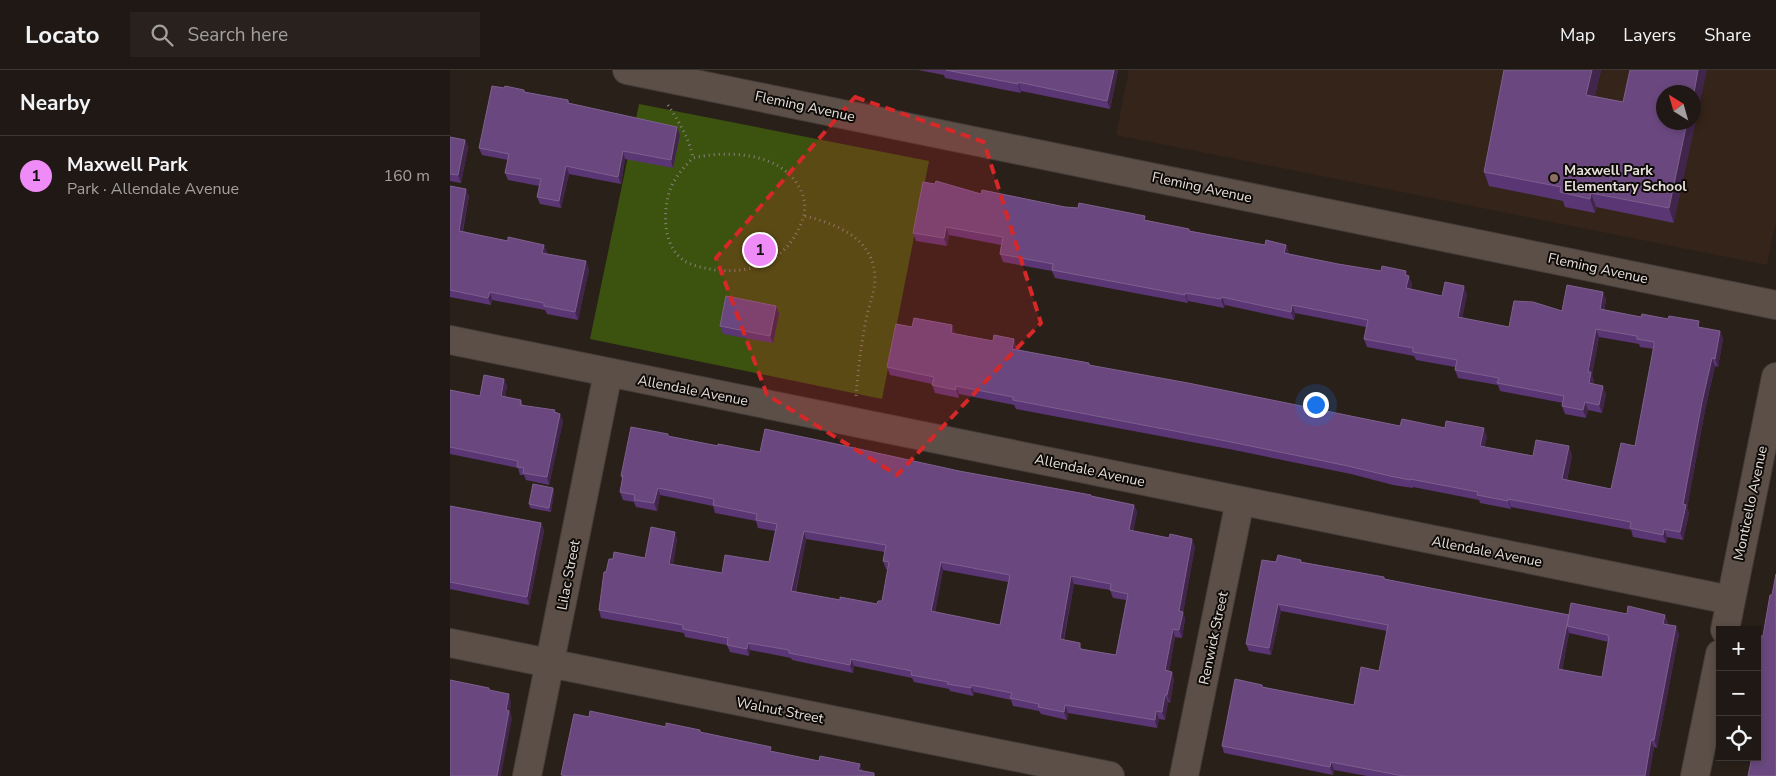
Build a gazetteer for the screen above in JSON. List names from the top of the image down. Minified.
{"streets":{"street":["Fleming Avenue","Allendale Avenue","Monticello Avenue","Lilac Street","Renwick Street","Walnut Street"]},"crossings":[["Allendale Avenue","Monticello Avenue"],["Allendale Avenue","Lilac Street"],["Allendale Avenue","Renwick Street"],["Lilac Street","Walnut Street"]],"places":["Maxwell Park Elementary School"],"north":"top left","page":{"header":"Locato","search":"Search here","nav":["Map","Layers","Share"],"heading":"Nearby","list":[{"mark":"1","name":"Maxwell Park","note":"Park · Allendale Avenue","value":"160 m"}],"pins":"1","map_buttons":["+","−"]}}
